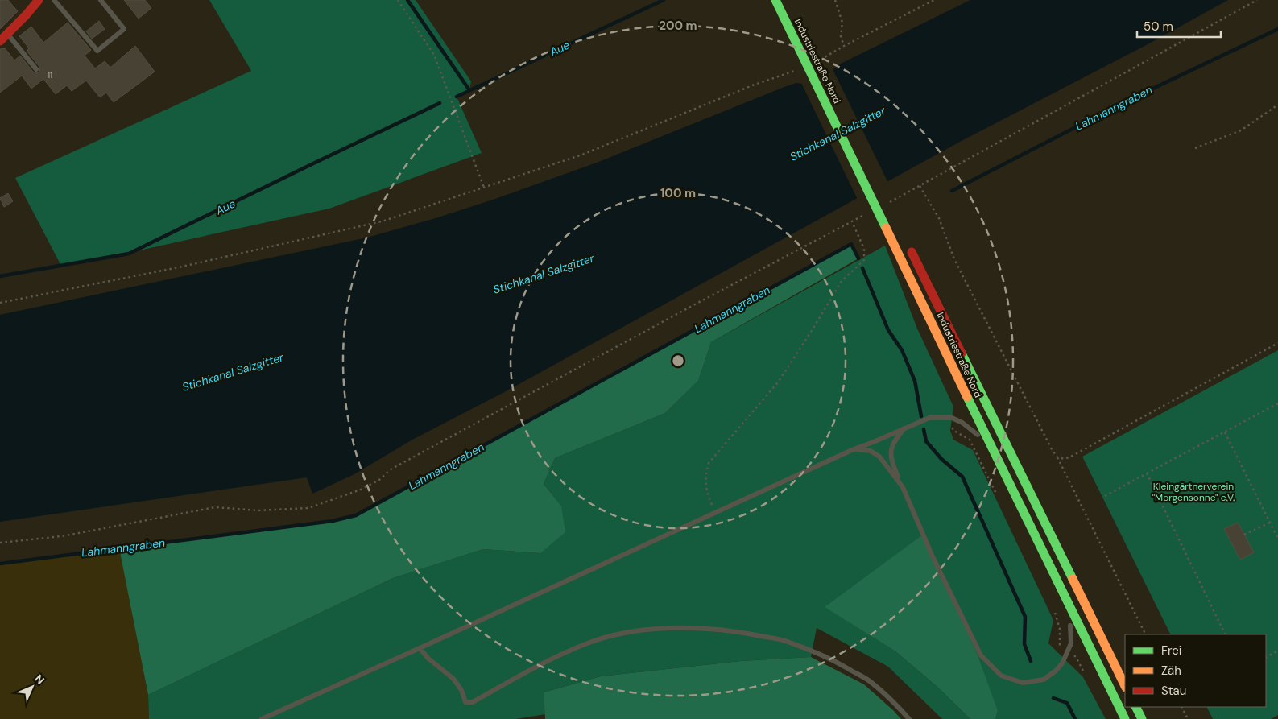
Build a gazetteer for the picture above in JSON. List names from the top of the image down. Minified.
{"streets":{"main road":["Industriestraße Nord"]},"water":["Aue","Lahmanngraben","Stichkanal Salzgitter"],"parks":["Kleingärtnerverein \"Morgensonne\" e.V."],"house_numbers":["11"],"legend":["Frei","Zäh","Stau"],"scale_bar":"50 m","north":"top right","rings":["200 m","100 m"]}
